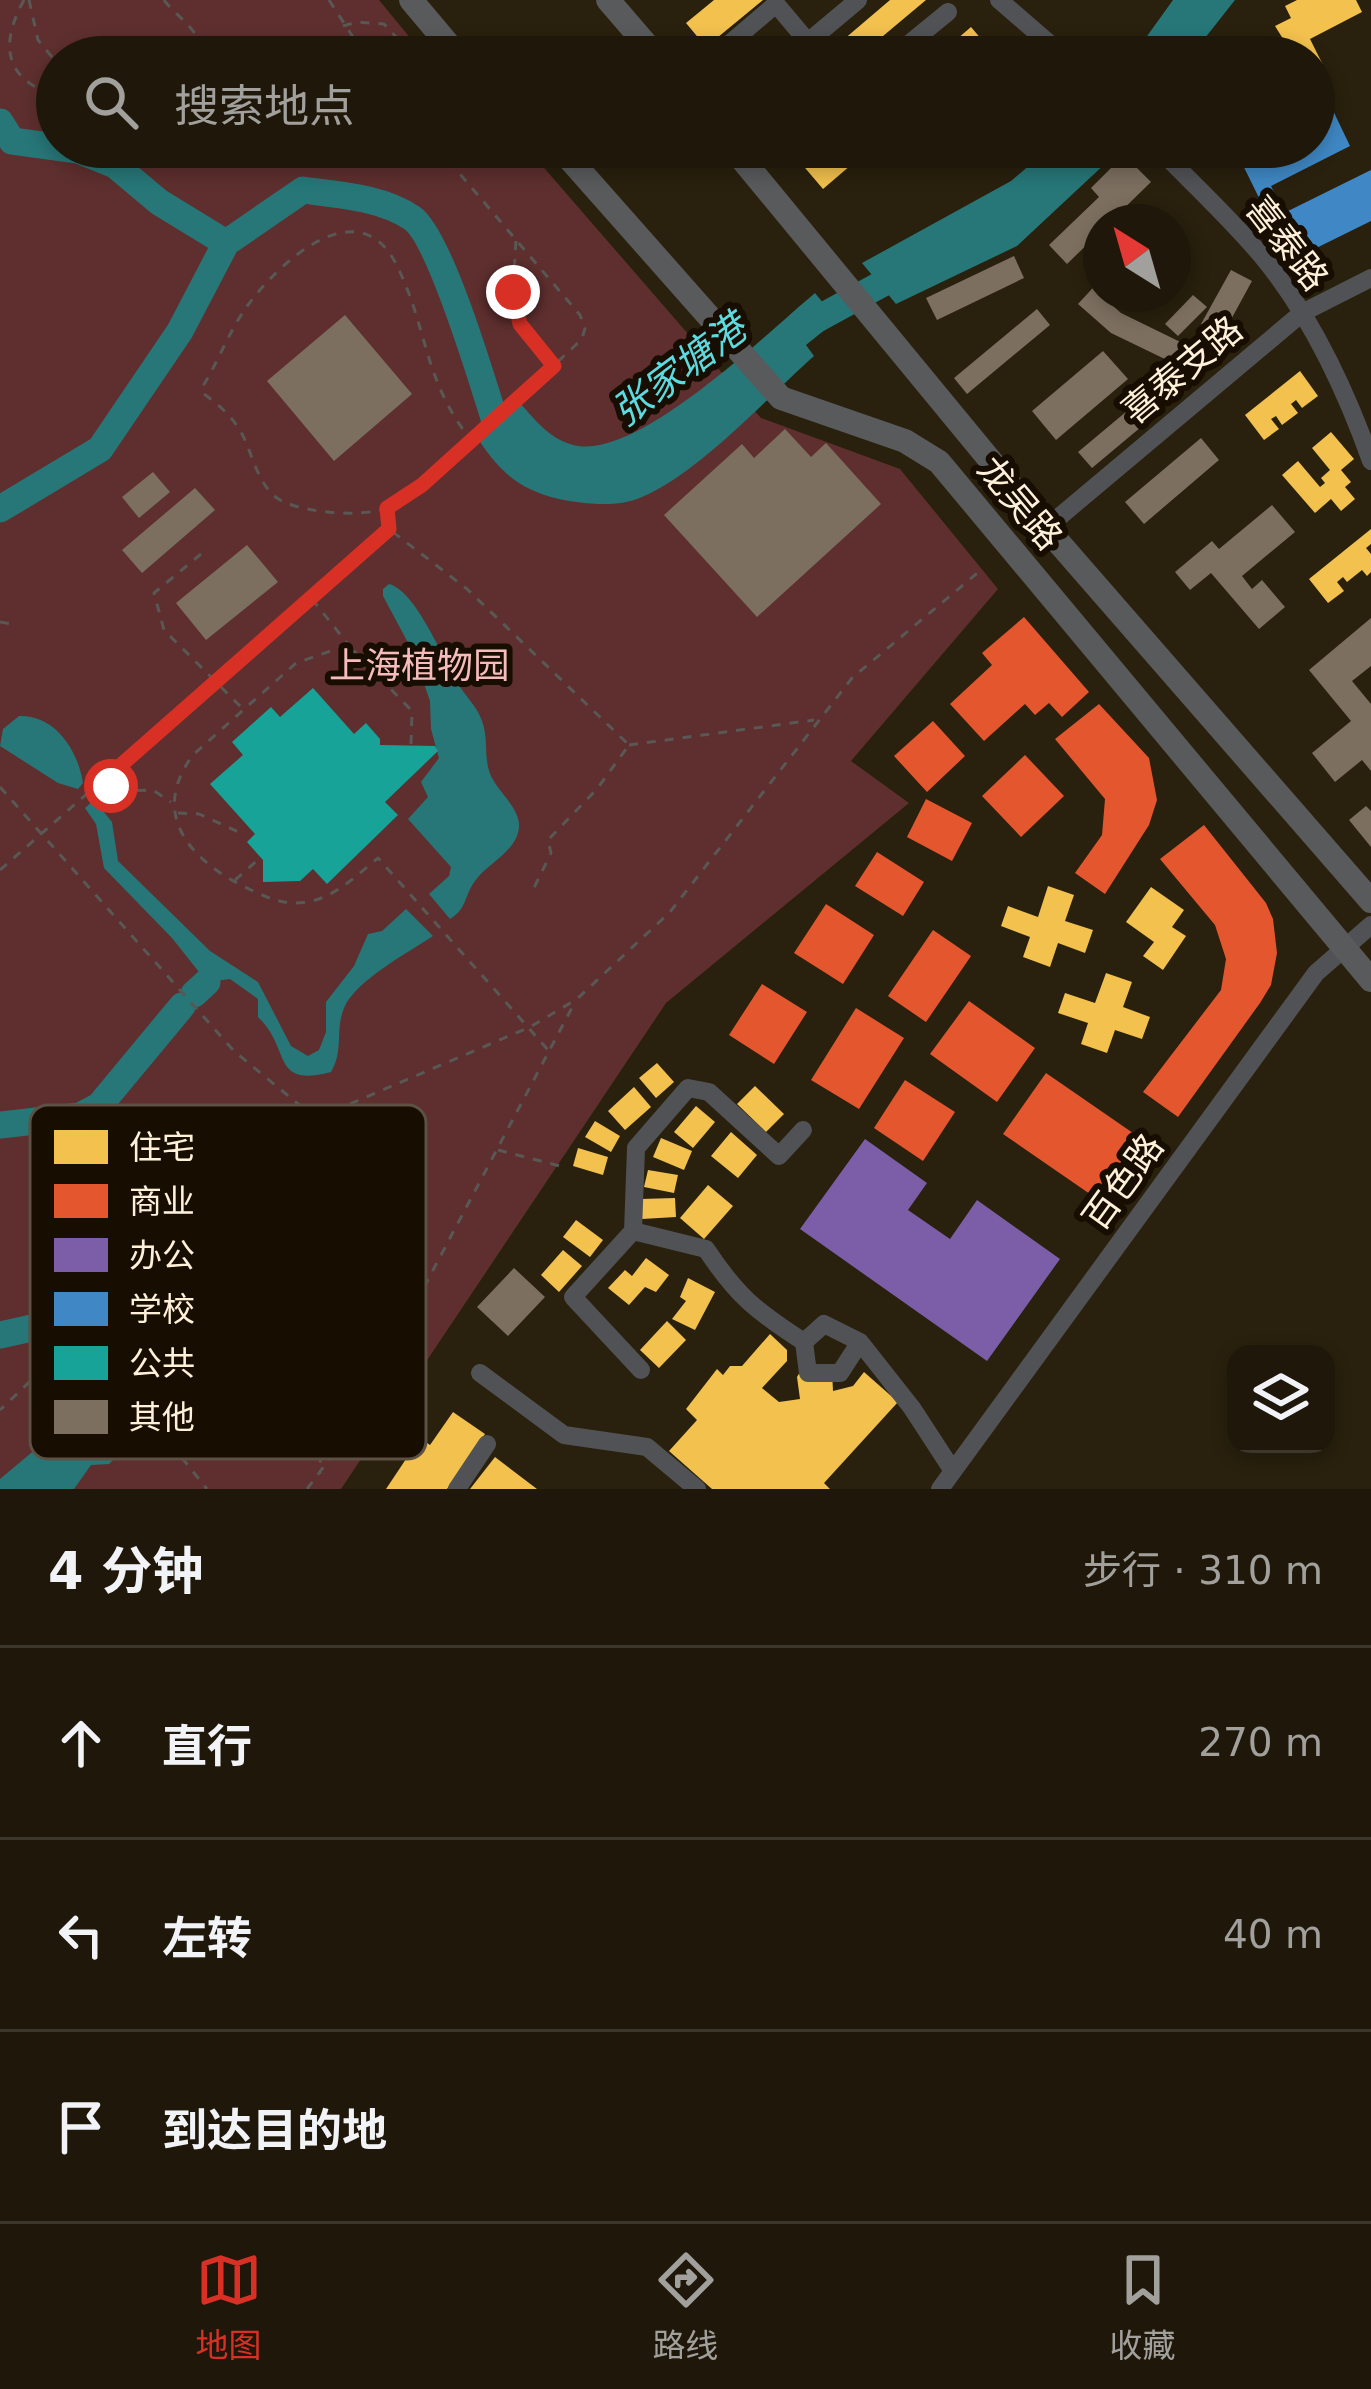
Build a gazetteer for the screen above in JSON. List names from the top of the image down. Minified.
{"streets":{"main road":["龙吴路"],"street":["喜泰路","喜泰支路","百色路"]},"crossings":[["喜泰路","喜泰支路"],["喜泰支路","龙吴路"],["龙吴路","百色路"]],"water":["张家塘港"],"parks":["上海植物园"],"legend":["住宅","商业","办公","学校","公共","其他"],"north":"top left","page":{"search":"搜索地点","heading":["4 分钟","步行 · 310 m"],"list":[["直行","270 m"],["左转","40 m"],"到达目的地"],"nav":["地图","路线","收藏"]}}
